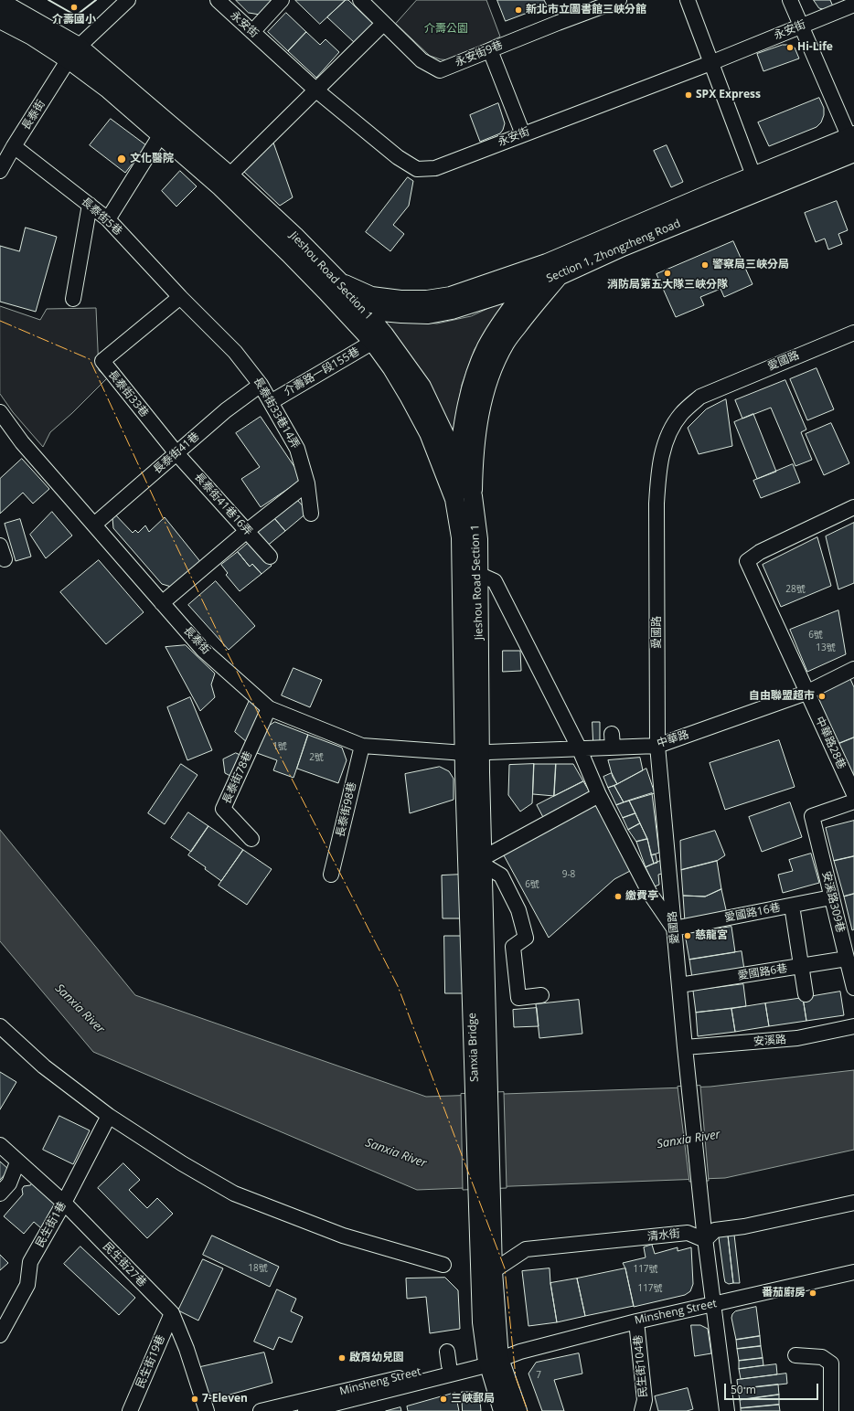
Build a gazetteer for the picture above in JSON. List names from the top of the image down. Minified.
{"streets":{"main road":["Section 1, Zhongzheng Road","Jieshou Road Section 1","Sanxia Bridge"],"street":["永安街","永安街9巷","長泰街","長泰街5巷","愛國路","介壽路一段155巷","長泰街33巷","長泰街33巷14弄","長泰街41巷","長泰街41巷16弄","中華路","中華路28巷","長泰街78巷","長泰街98巷","安溪路309巷","愛國路16巷","愛國路6巷","安溪路","民生街1巷","清水街","民生街27巷","Minsheng Street","民生街19巷","民生街104巷"]},"crossings":[["長泰街","長泰街5巷"],["長泰街","Jieshou Road Section 1"],["長泰街","長泰街41巷"],["長泰街","中華路"],["長泰街","長泰街78巷"],["長泰街","長泰街98巷"],["長泰街5巷","長泰街33巷"],["長泰街5巷","長泰街33巷14弄"],["Section 1, Zhongzheng Road","Jieshou Road Section 1"],["Jieshou Road Section 1","介壽路一段155巷"],["Jieshou Road Section 1","中華路"],["Jieshou Road Section 1","Sanxia Bridge"],["愛國路","中華路"],["愛國路","愛國路16巷"],["愛國路","愛國路6巷"],["愛國路","安溪路"],["愛國路","清水街"],["愛國路","Minsheng Street"],["介壽路一段155巷","長泰街33巷14弄"],["長泰街33巷","長泰街33巷14弄"],["長泰街33巷","長泰街41巷"],["長泰街33巷","長泰街41巷16弄"],["長泰街33巷14弄","長泰街41巷"],["長泰街41巷","長泰街41巷16弄"],["中華路","中華路28巷"],["安溪路309巷","愛國路16巷"],["安溪路309巷","愛國路6巷"],["Sanxia Bridge","清水街"],["民生街1巷","民生街27巷"],["民生街27巷","民生街19巷"],["Minsheng Street","民生街104巷"]],"water":["Sanxia River"],"parks":["介壽公園"],"places":["介壽國小","新北市立圖書館三峽分館","Hi-Life","SPX Express","文化醫院","警察局三峽分局","消防局第五大隊三峽分隊","自由聯盟超市","繳費亭","慈龍宮","番茄廚房","啟育幼兒園","7-Eleven","三峽郵局"],"house_numbers":["28號","6號","13號","1號","2號","9-8","6號","18號","117號","117號","7"],"scale_bar":"50 m"}
